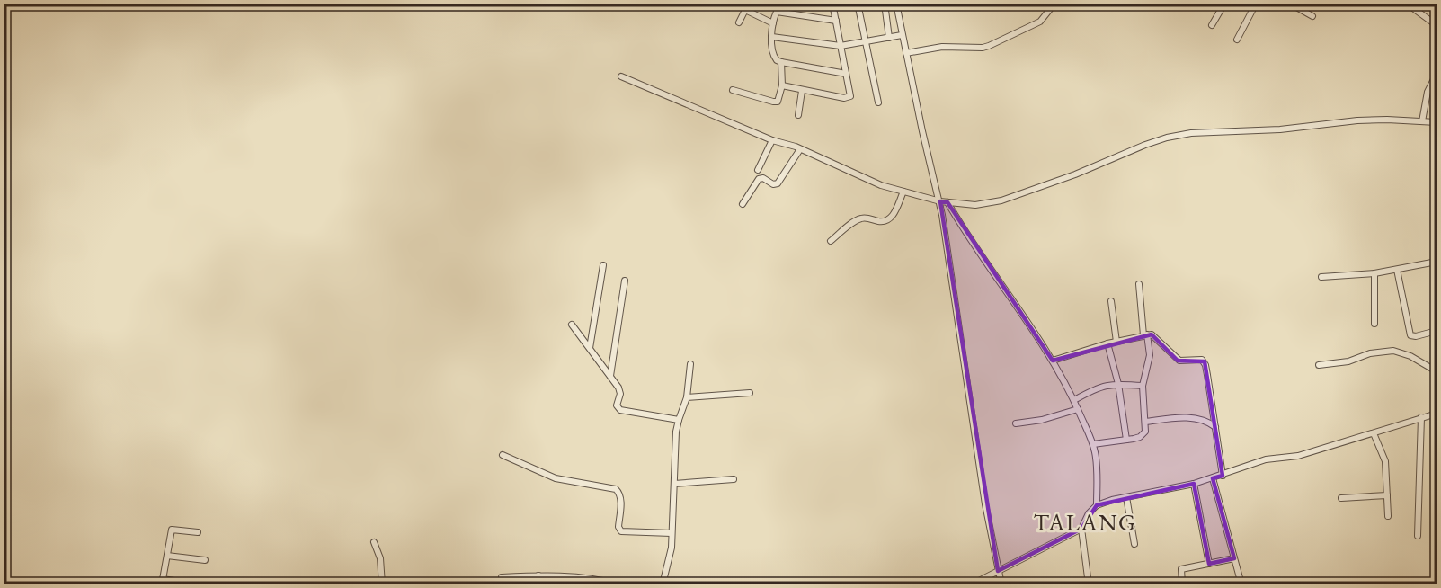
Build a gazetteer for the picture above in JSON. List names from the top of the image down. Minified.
{"districts":["TALANG"]}
